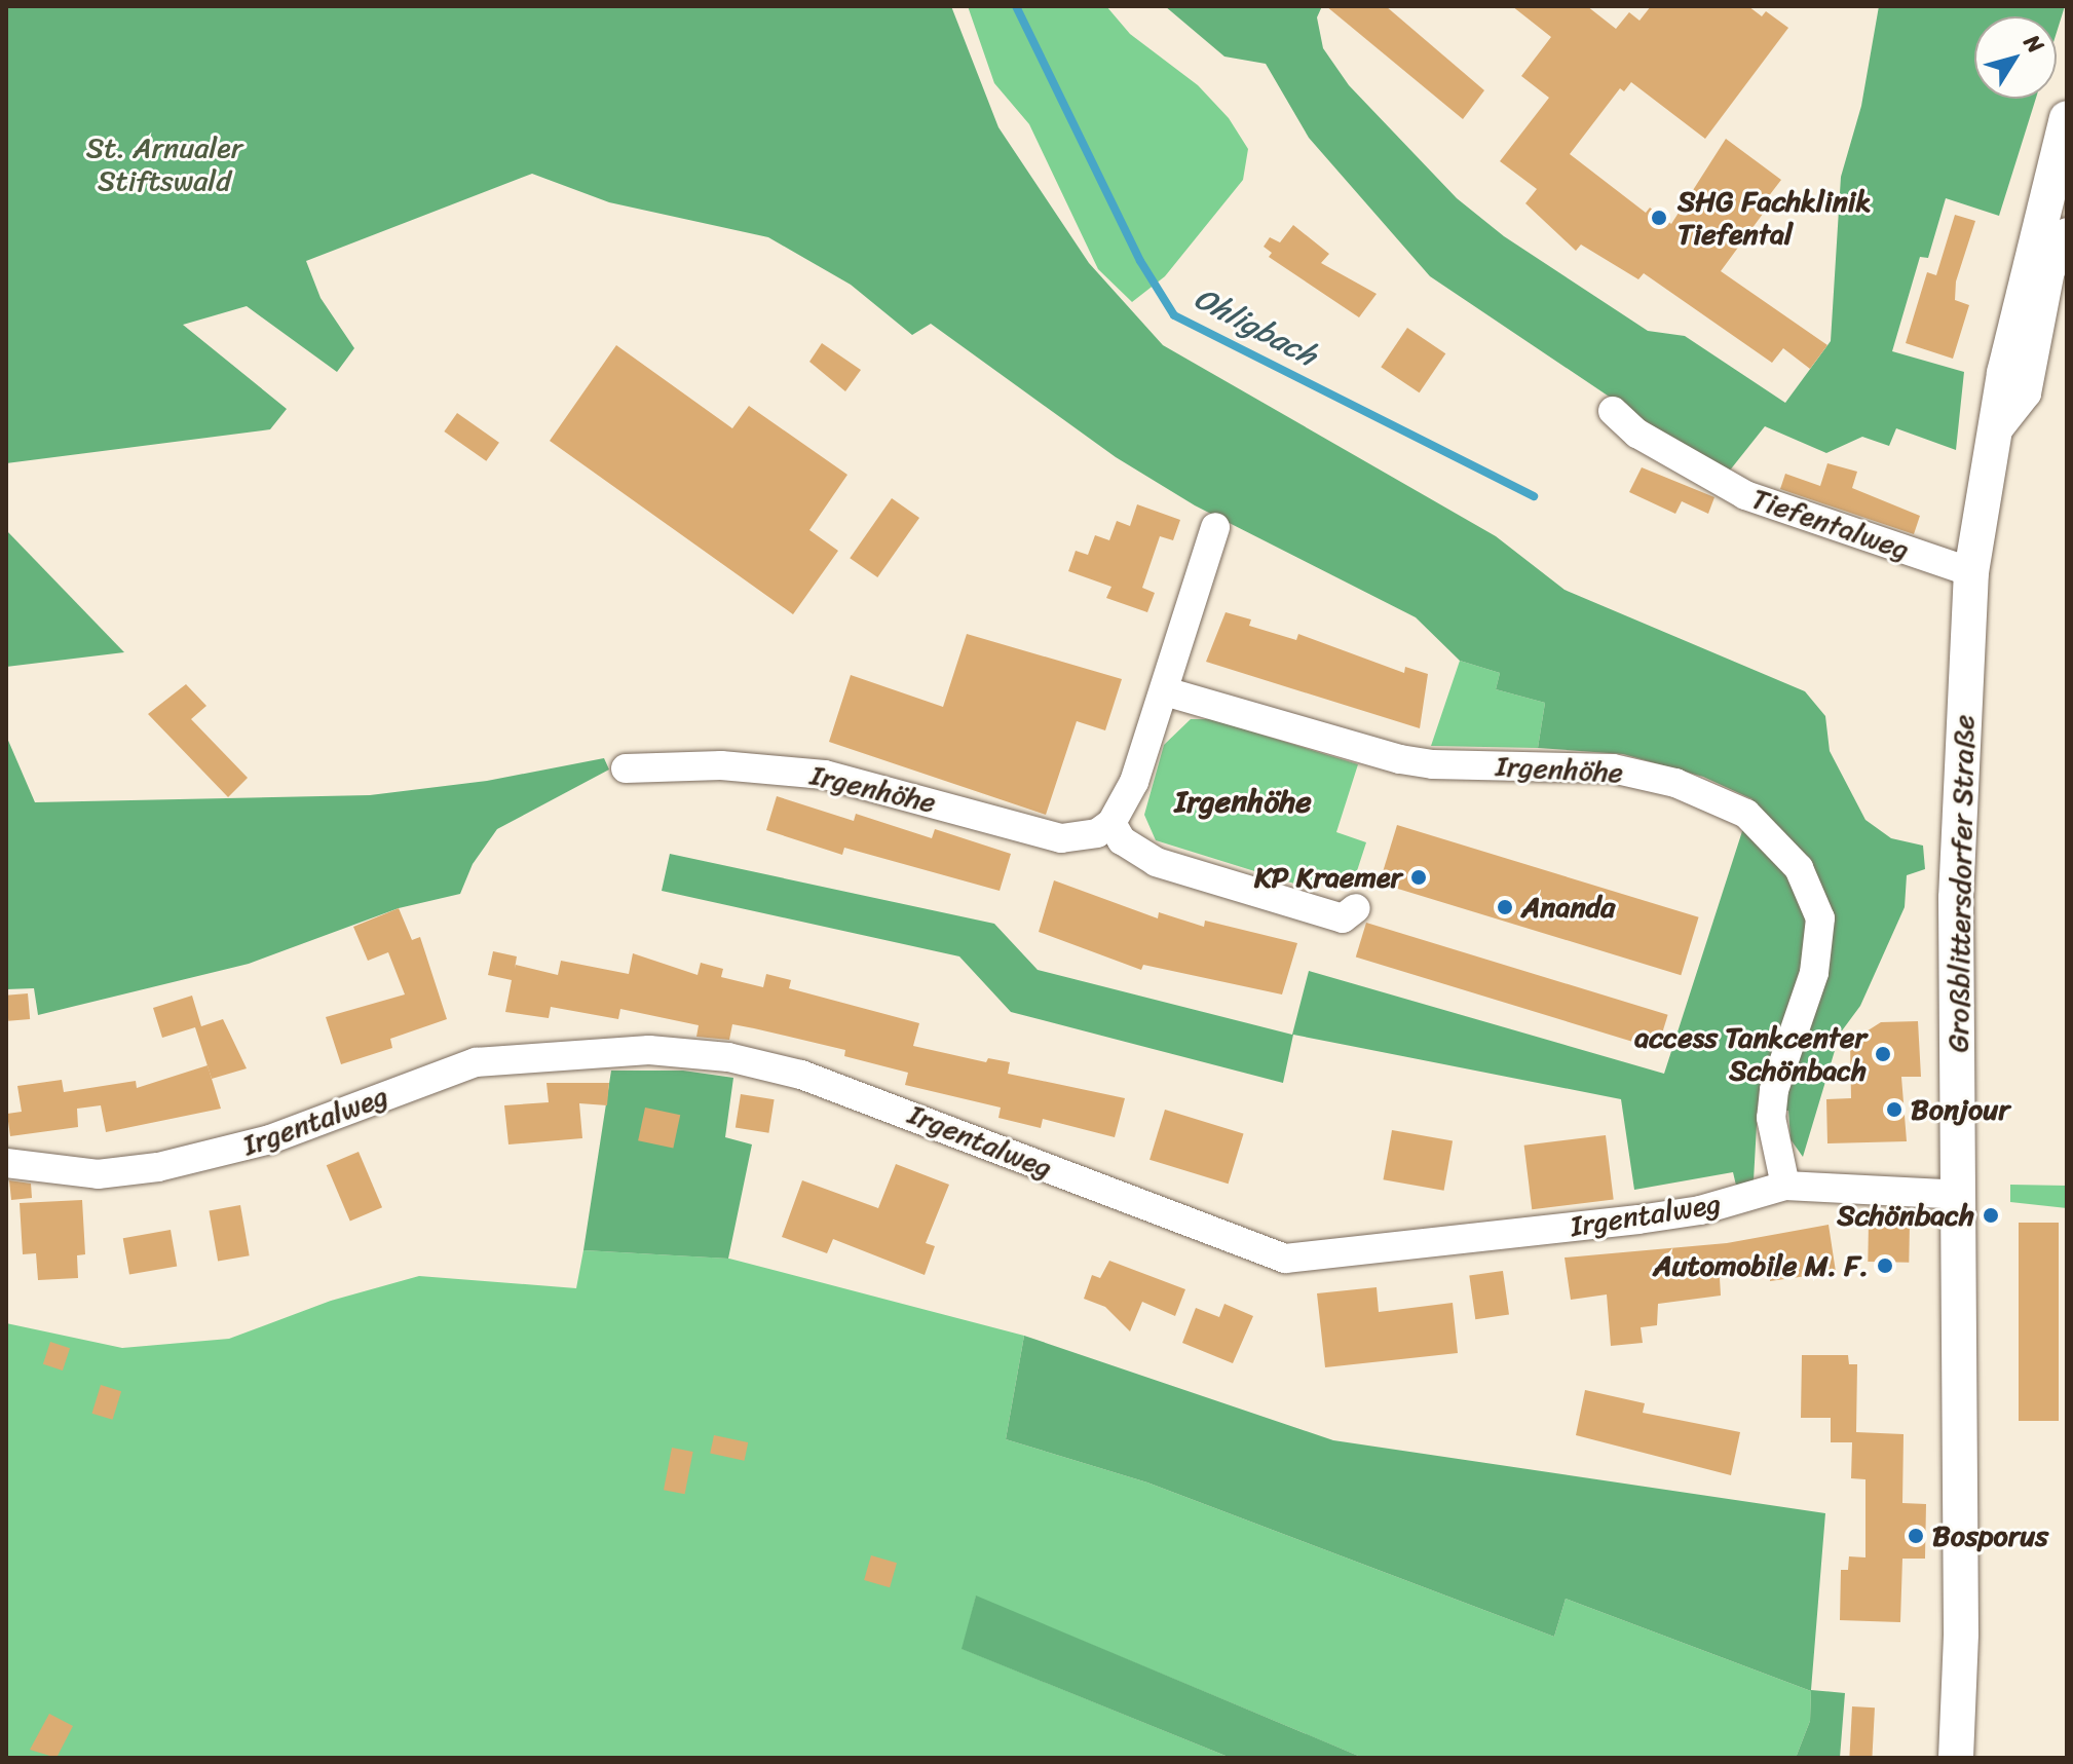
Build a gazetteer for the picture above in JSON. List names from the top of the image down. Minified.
{"streets":{"main road":["Großblittersdorfer Straße"],"street":["Tiefentalweg","Irgenhöhe","Irgentalweg"]},"crossings":[["Tiefentalweg","Großblittersdorfer Straße"],["Irgenhöhe","Irgentalweg"],["Großblittersdorfer Straße","Irgentalweg"]],"districts":["Irgenhöhe"],"water":["Ohligbach"],"parks":["St. Arnualer Stiftswald"],"places":["SHG Fachklinik Tiefental","KP Kraemer","Ananda","access Tankcenter Schönbach","Bonjour","Schönbach","Automobile M. F.","Bosporus"],"north":"top right"}
